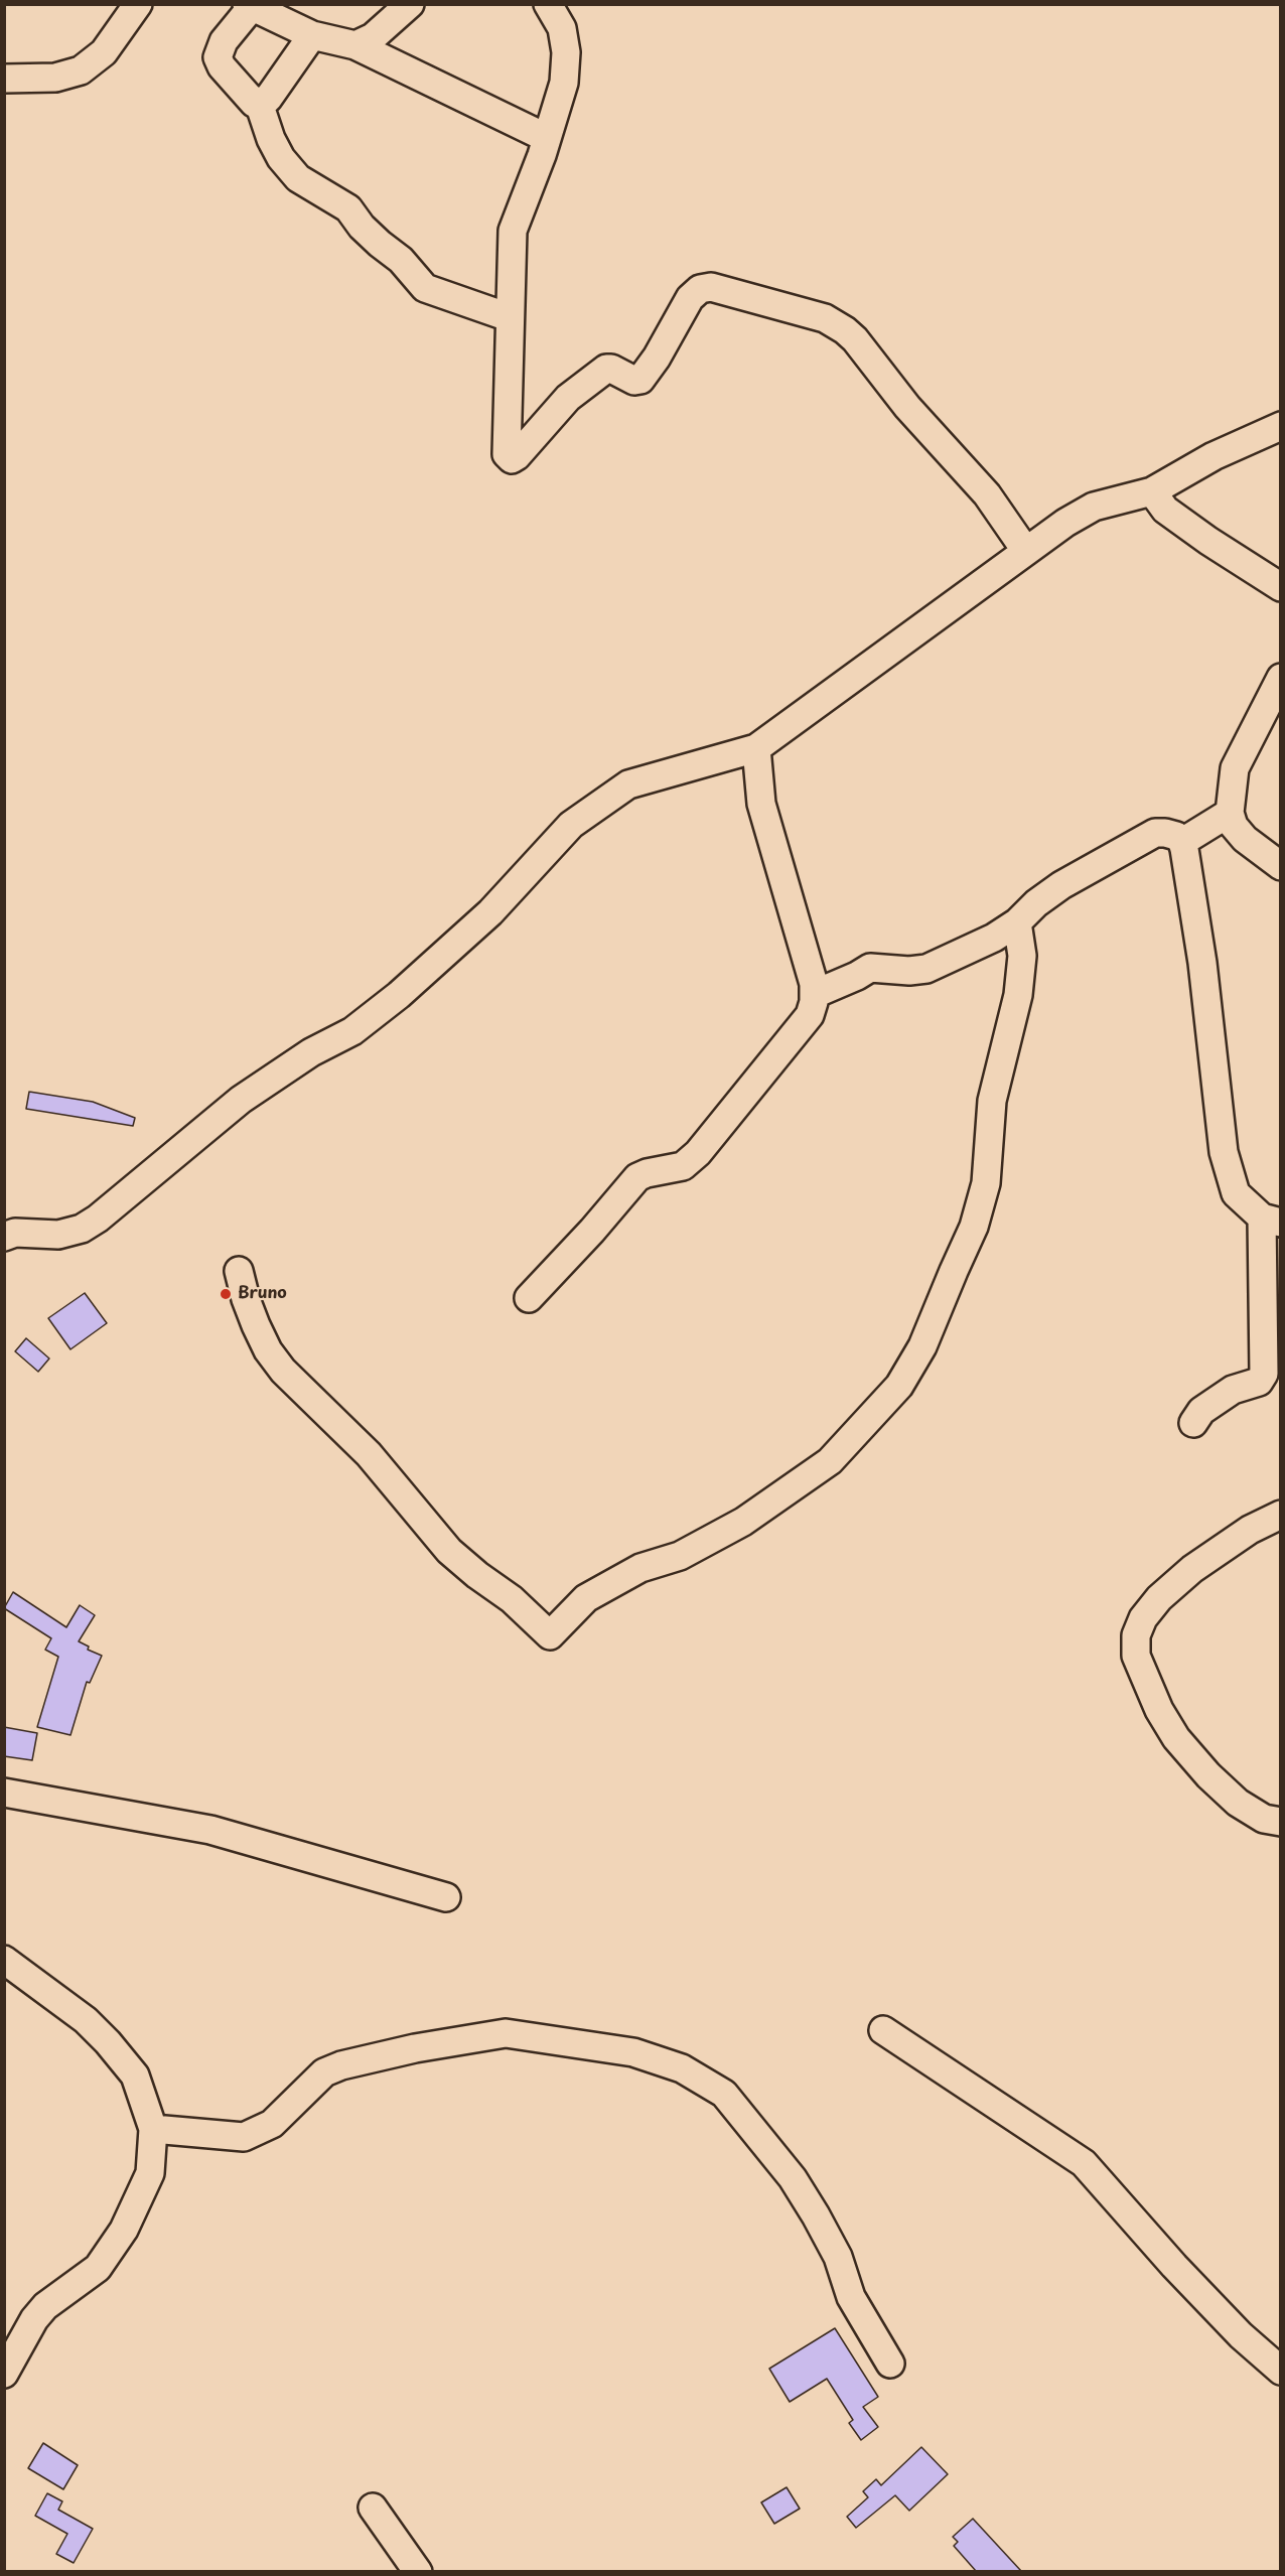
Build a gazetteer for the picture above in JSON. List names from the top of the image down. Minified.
{"places":["Bruno"]}
